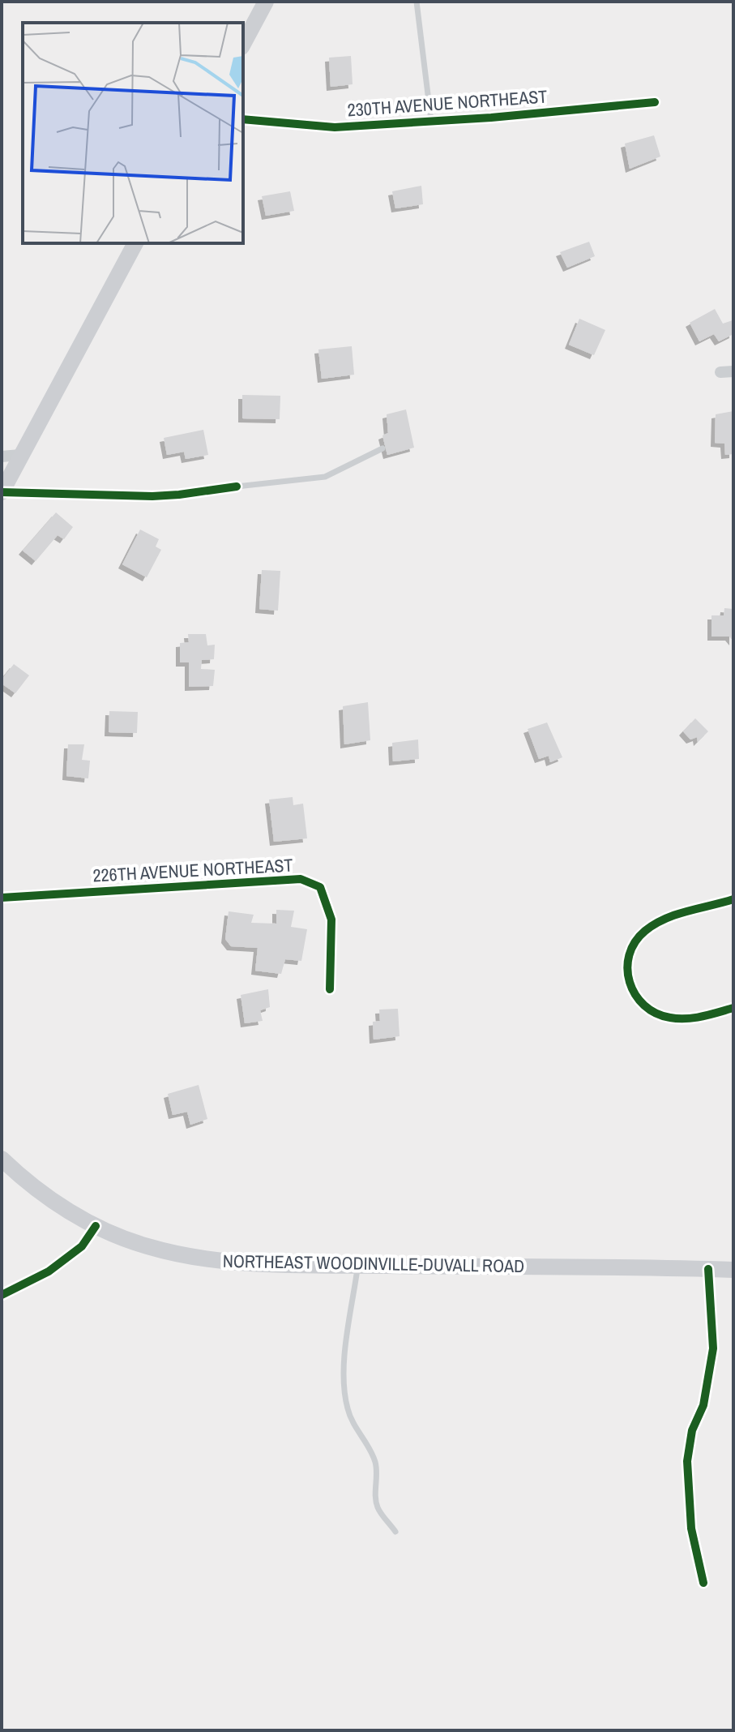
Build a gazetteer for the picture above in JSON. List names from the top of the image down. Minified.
{"streets":{"main road":["NORTHEAST WOODINVILLE-DUVALL ROAD"],"street":["230TH AVENUE NORTHEAST","226TH AVENUE NORTHEAST"]}}
